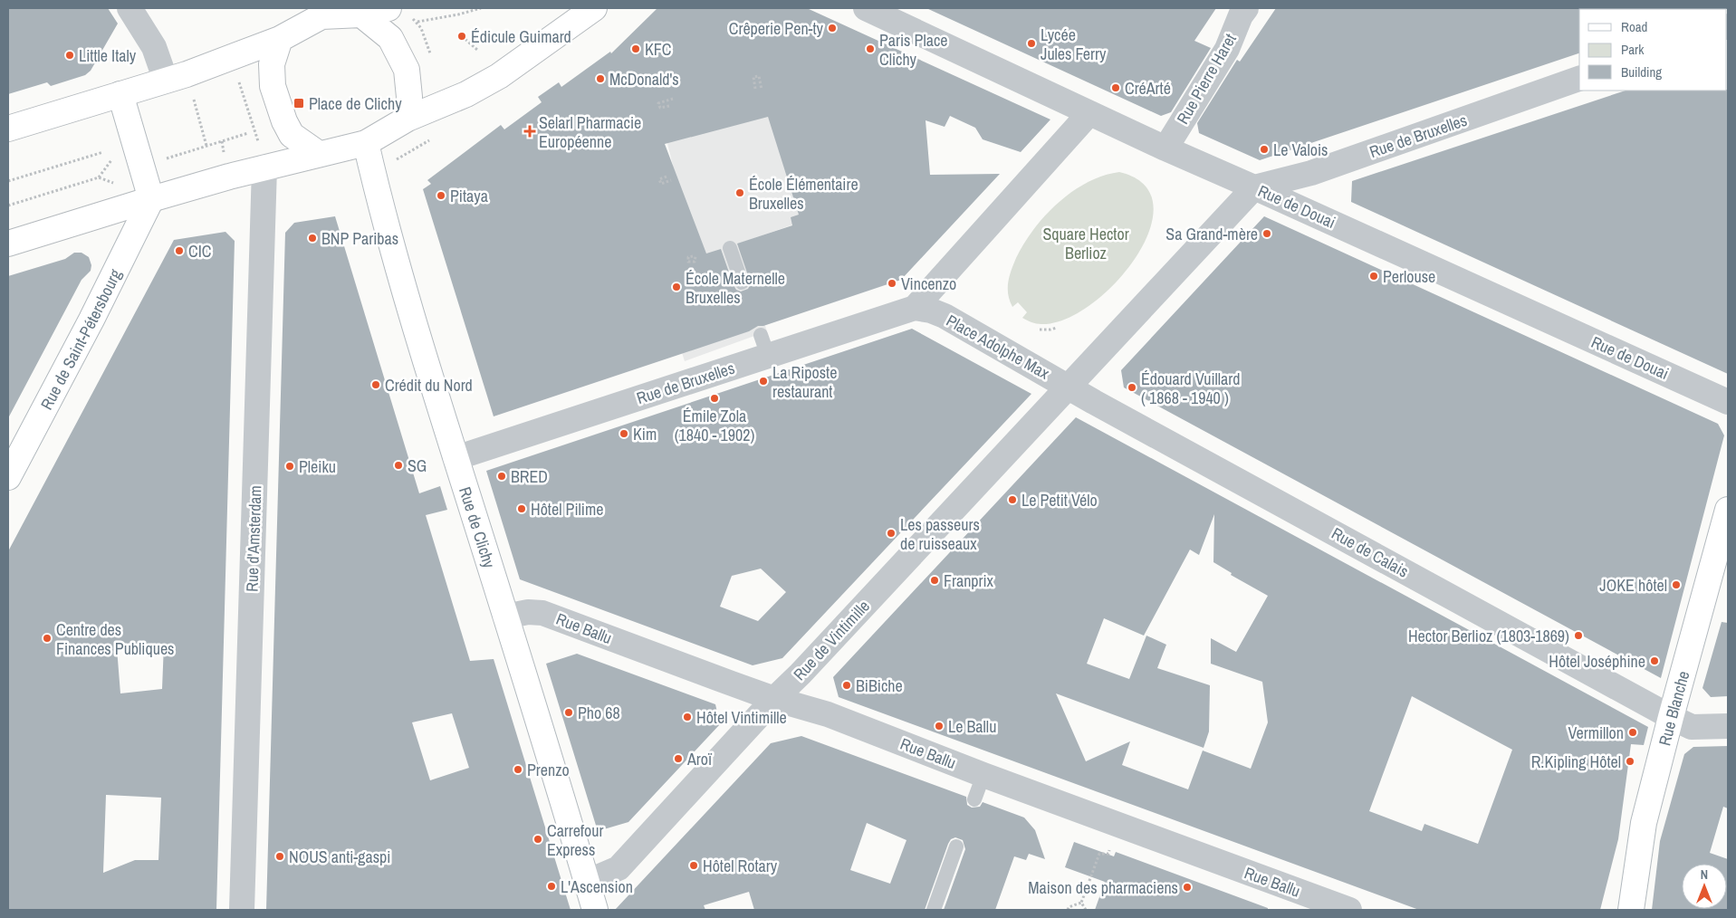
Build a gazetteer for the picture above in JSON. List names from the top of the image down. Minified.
{"streets":{"main road":["Rue de Saint-Pétersbourg","Rue de Clichy","Rue Blanche"],"street":["Rue Pierre Haret","Rue de Bruxelles","Rue de Douai","Place Adolphe Max","Rue d'Amsterdam","Rue de Calais","Rue Ballu","Rue de Vintimille"]},"crossings":[["Rue Pierre Haret","Rue de Douai"],["Rue de Bruxelles","Rue de Douai"],["Rue de Bruxelles","Place Adolphe Max"],["Rue de Bruxelles","Rue de Clichy"],["Place Adolphe Max","Rue de Calais"],["Place Adolphe Max","Rue de Vintimille"],["Rue de Clichy","Rue Ballu"],["Rue de Clichy","Rue de Vintimille"],["Rue de Calais","Rue de Vintimille"],["Rue de Calais","Rue Blanche"],["Rue Ballu","Rue de Vintimille"]],"parks":["Square Hector Berlioz"],"places":{"other":["Crêperie Pen-ty","Édicule Guimard","Lycée Jules Ferry","KFC","Paris Place Clichy","Little Italy","McDonald's","CréArté","Le Valois","École Élémentaire Bruxelles","Pitaya","Sa Grand-mère","BNP Paribas","CIC","Perlouse","Vincenzo","École Maternelle Bruxelles","La Riposte restaurant","Crédit du Nord","Édouard Vuillard ( 1868 - 1940 )","Émile Zola (1840 - 1902)","Kim","SG","Pleiku","BRED","Le Petit Vélo","Hôtel Pilime","Les passeurs de ruisseaux","Franprix","JOKE hôtel","Hector Berlioz (1803-1869)","Centre des Finances Publiques","Hôtel Joséphine","BiBiche","Pho 68","Hôtel Vintimille","Le Ballu","Vermillon","Aroï","R.Kipling Hôtel","Prenzo","Carrefour Express","NOUS anti-gaspi","Hôtel Rotary","L'Ascension","Maison des pharmaciens"],"transit":["Place de Clichy"],"health":["Selarl Pharmacie Européenne"]},"legend":["Road","Park","Building"],"north":"top"}
